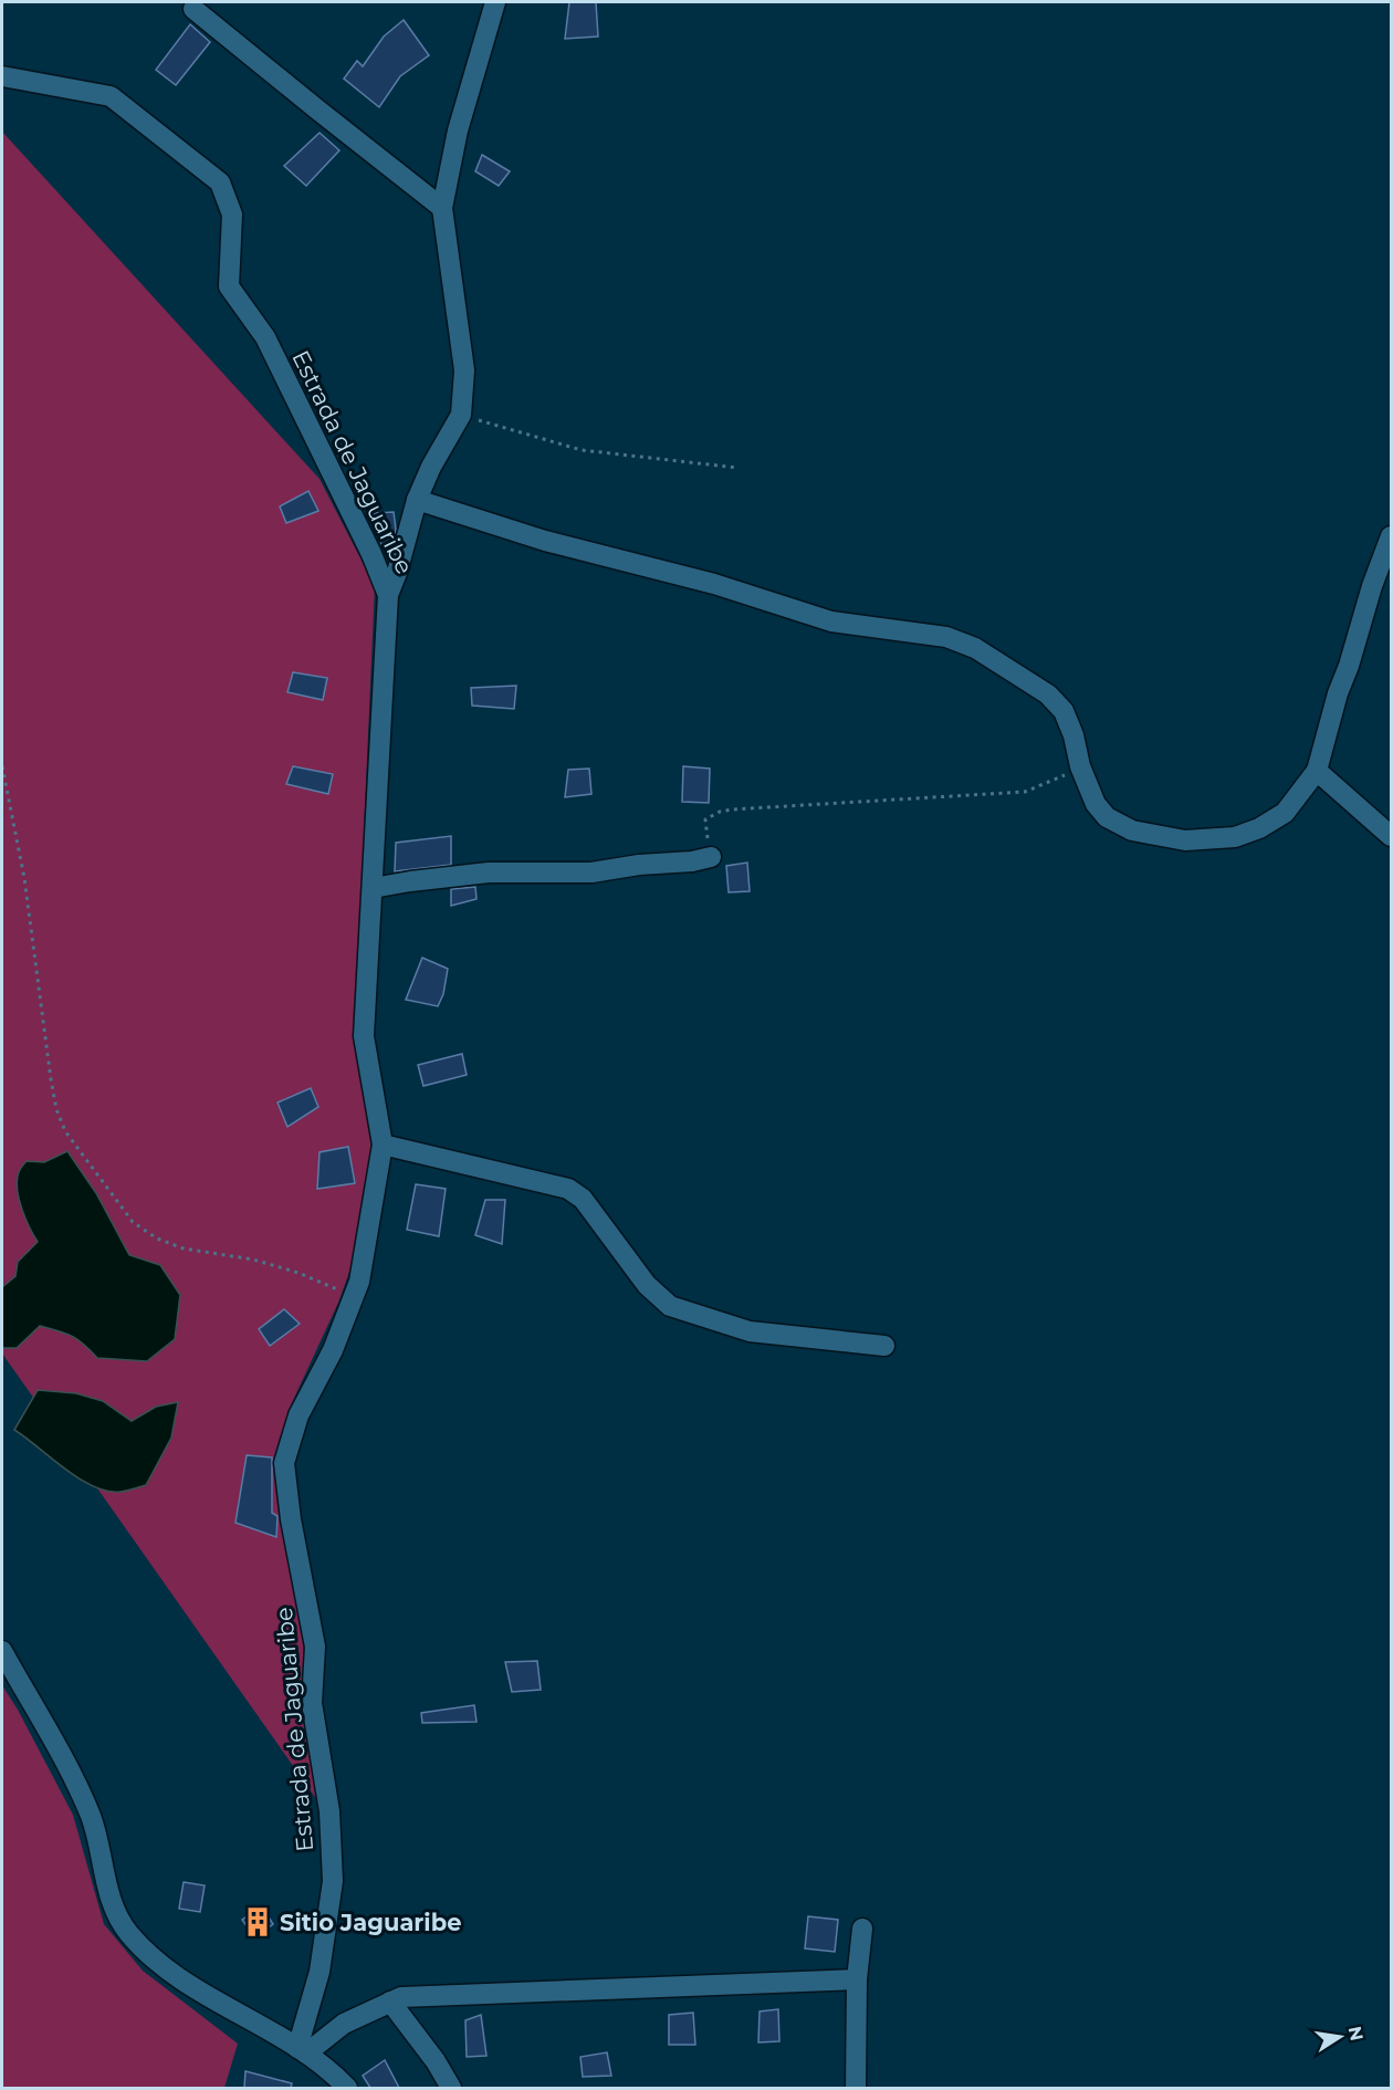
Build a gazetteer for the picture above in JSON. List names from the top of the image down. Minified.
{"streets":{"street":["Estrada de Jaguaribe"]},"places":{"building":["Sitio Jaguaribe"]},"north":"right"}
